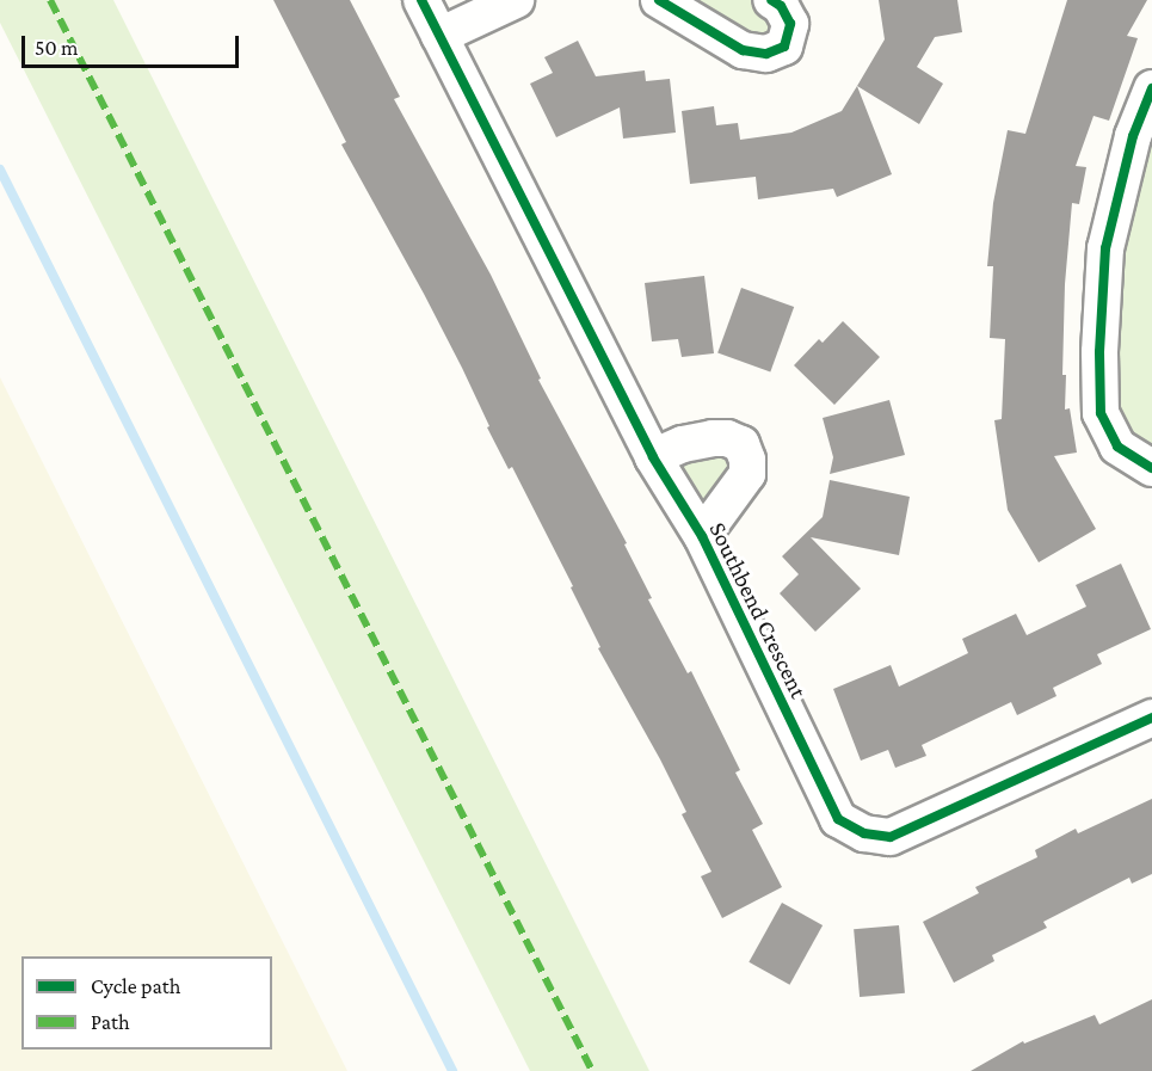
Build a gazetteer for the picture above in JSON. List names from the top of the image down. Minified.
{"streets":{"street":["Southbend Crescent"]},"legend":["Cycle path","Path"],"scale_bar":"50 m"}
